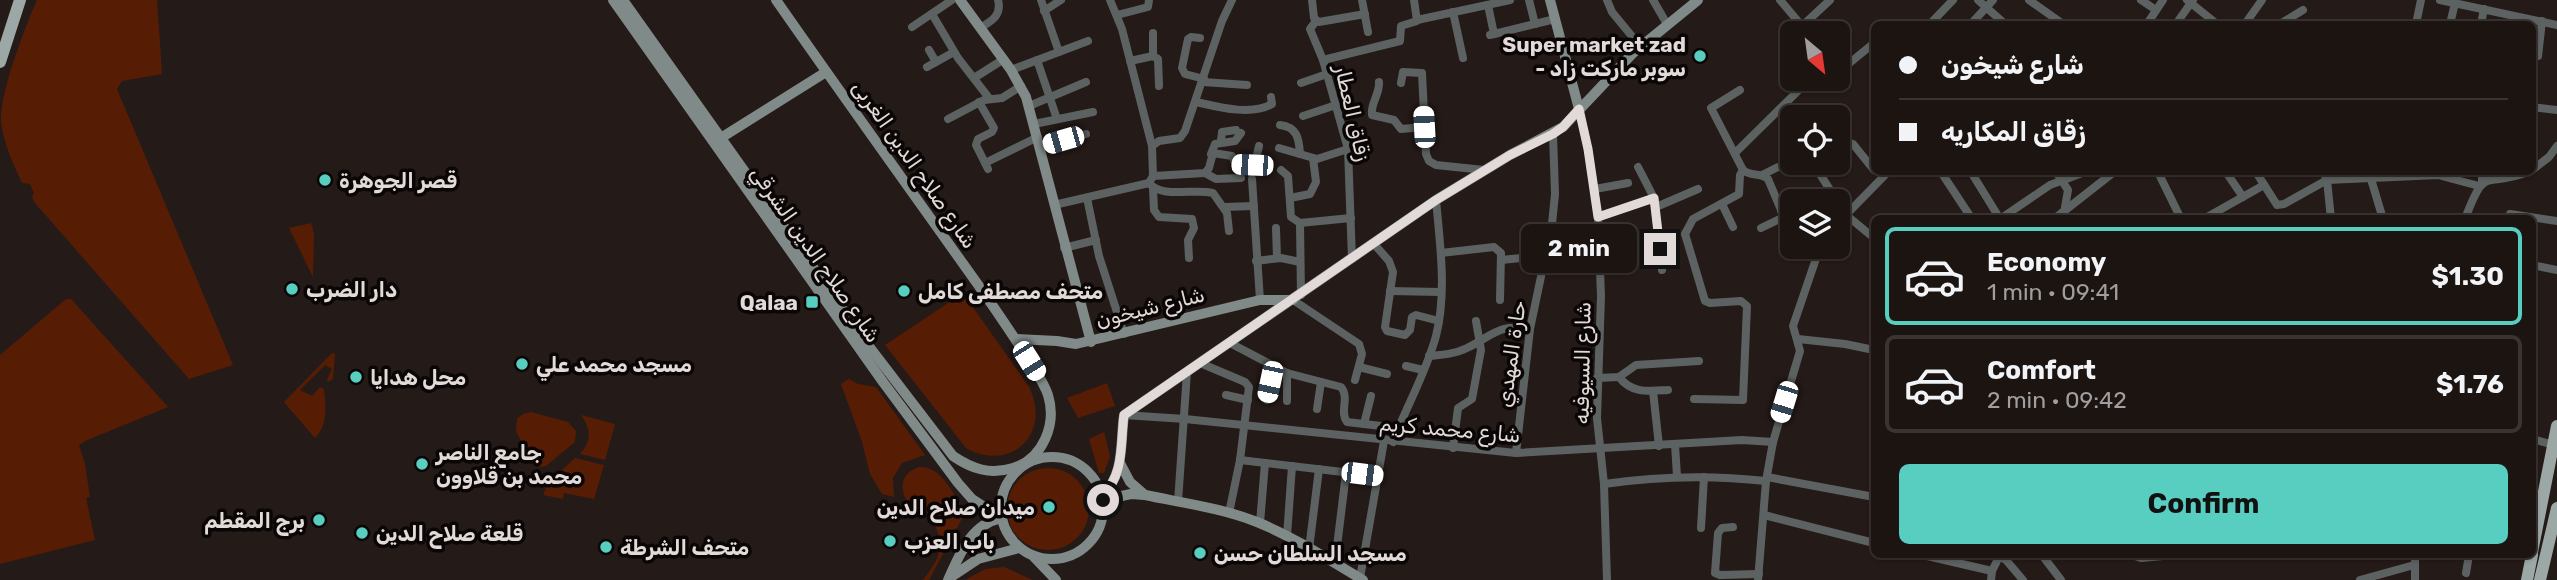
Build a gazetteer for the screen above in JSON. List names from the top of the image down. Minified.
{"streets":{"main road":["شارع صلاح الدين الغربى","شارع صلاح الدين الشرقي","شارع شيخون"],"street":["زقاق العطار","حارة المهدي","شارع السيوفيه","شارع محمد كريم"]},"crossings":[["شارع صلاح الدين الغربى","شارع صلاح الدين الشرقي"],["شارع صلاح الدين الغربى","شارع شيخون"],["حارة المهدي","شارع محمد كريم"],["شارع السيوفيه","شارع محمد كريم"]],"places":{"other":["Super market zad - سوبر ماركت زاد","قصر الجوهرة","دار الضرب","متحف مصطفى كامل","مسجد محمد علي","محل هدايا","جامع الناصر محمد بن قلاوون","ميدان صلاح الدين","برج المقطم","قلعة صلاح الدين","باب العزب","متحف الشرطة","مسجد السلطان حسن"],"transit":["Qalaa"]},"north":"bottom right","page":{"banner":["شارع شيخون","زقاق المكاريه"],"bubble":"2 min","list":[{"name":"Economy","note":"1 min · 09:41","value":"$1.30"},{"name":"Comfort","note":"2 min · 09:42","value":"$1.76"}],"buttons":"Confirm"}}
